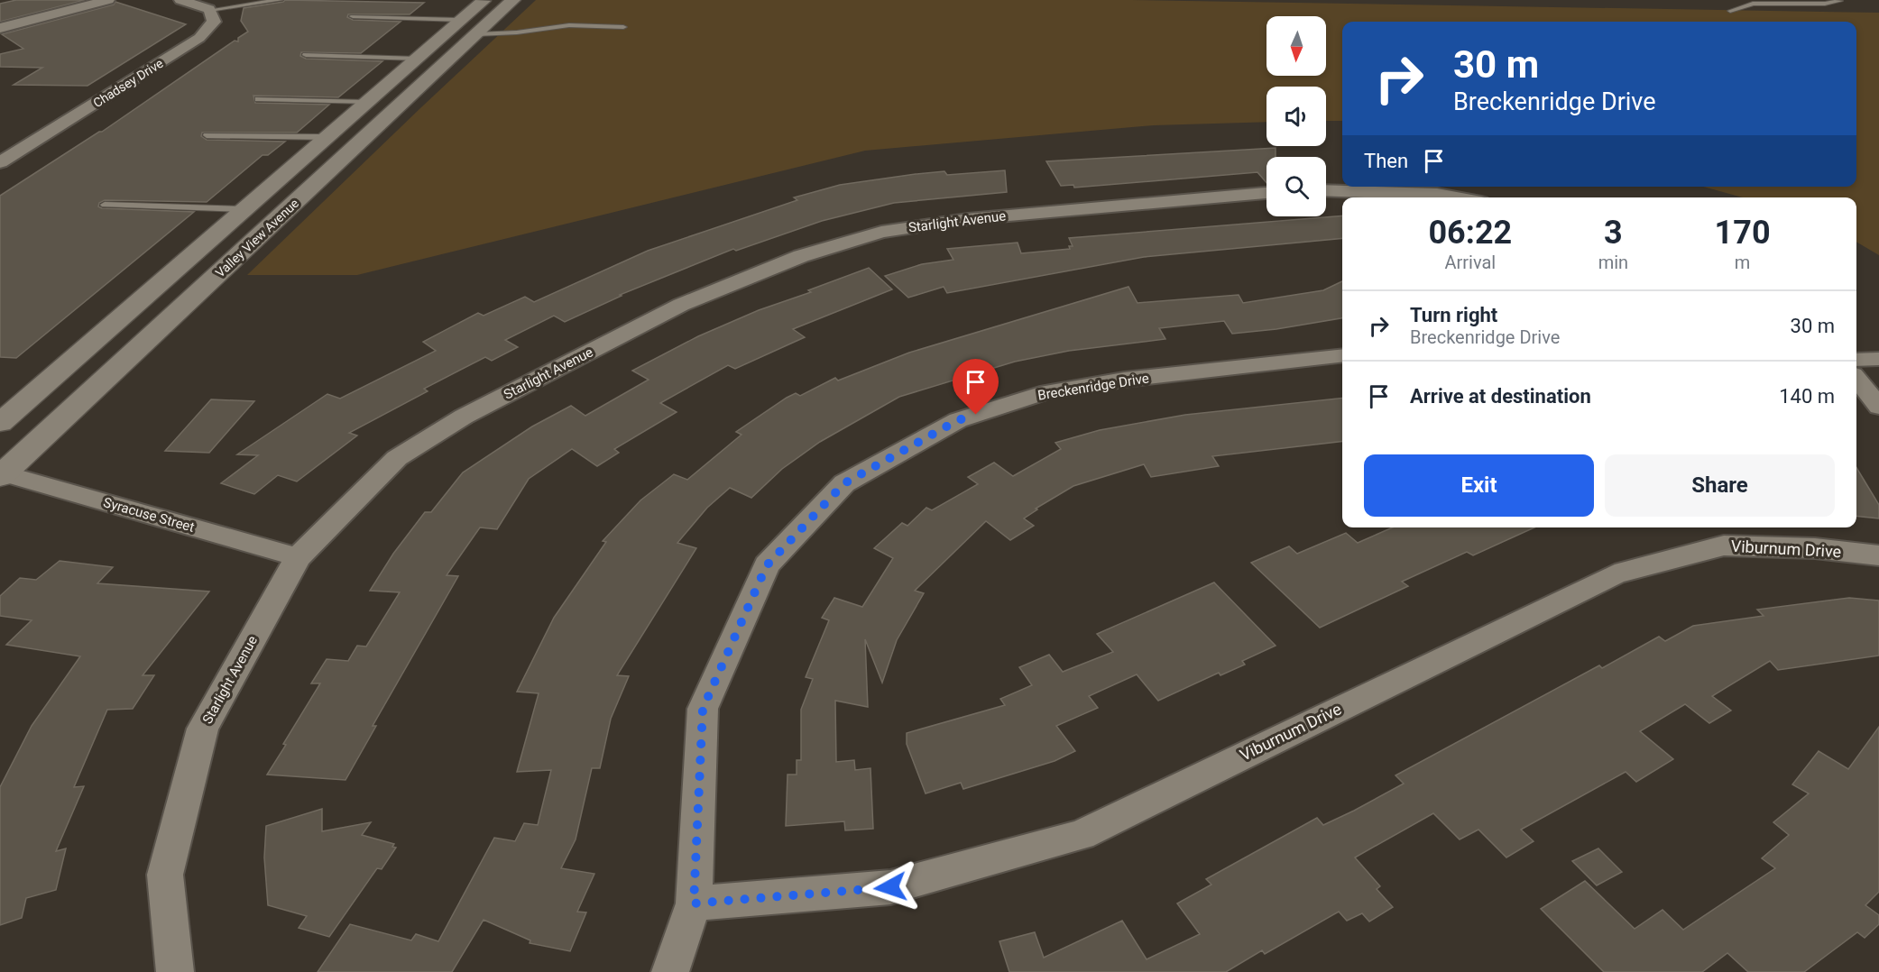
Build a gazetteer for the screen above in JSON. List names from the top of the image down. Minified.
{"streets":{"main road":["Valley View Avenue"],"street":["Chadsey Drive","Starlight Avenue","Breckenridge Drive","Syracuse Street","Viburnum Drive"]},"crossings":[["Starlight Avenue","Syracuse Street"],["Valley View Avenue","Syracuse Street"],["Breckenridge Drive","Viburnum Drive"]],"north":"bottom","page":{"turn":["30 m","Breckenridge Drive"],"then":"Then","eta":["06:22","Arrival","3","min","170","m"],"list":[{"name":"Turn right","note":"Breckenridge Drive","value":"30 m"},{"name":"Arrive at destination","value":"140 m"}],"buttons":["Exit","Share"]}}
